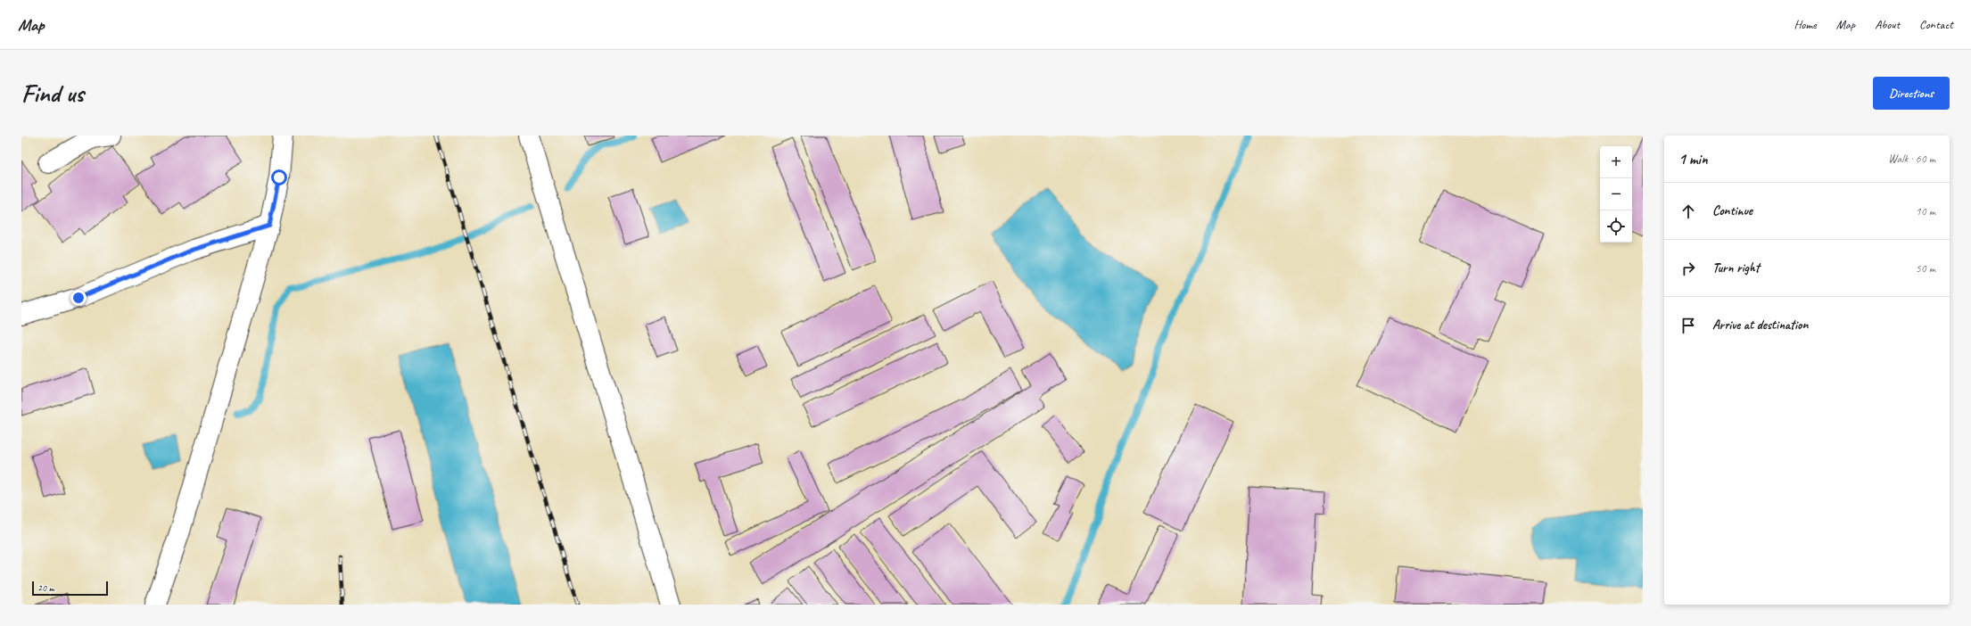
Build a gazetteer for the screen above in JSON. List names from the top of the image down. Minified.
{"scale_bar":"20 m","page":{"header":"Map","nav":["Home","Map","About","Contact"],"buttons":"Directions","title":"Find us","heading":["1 min","Walk · 60 m"],"map_buttons":["+","−"],"list":[["Continue","10 m"],["Turn right","50 m"],"Arrive at destination"],"scale":"20 m"}}
